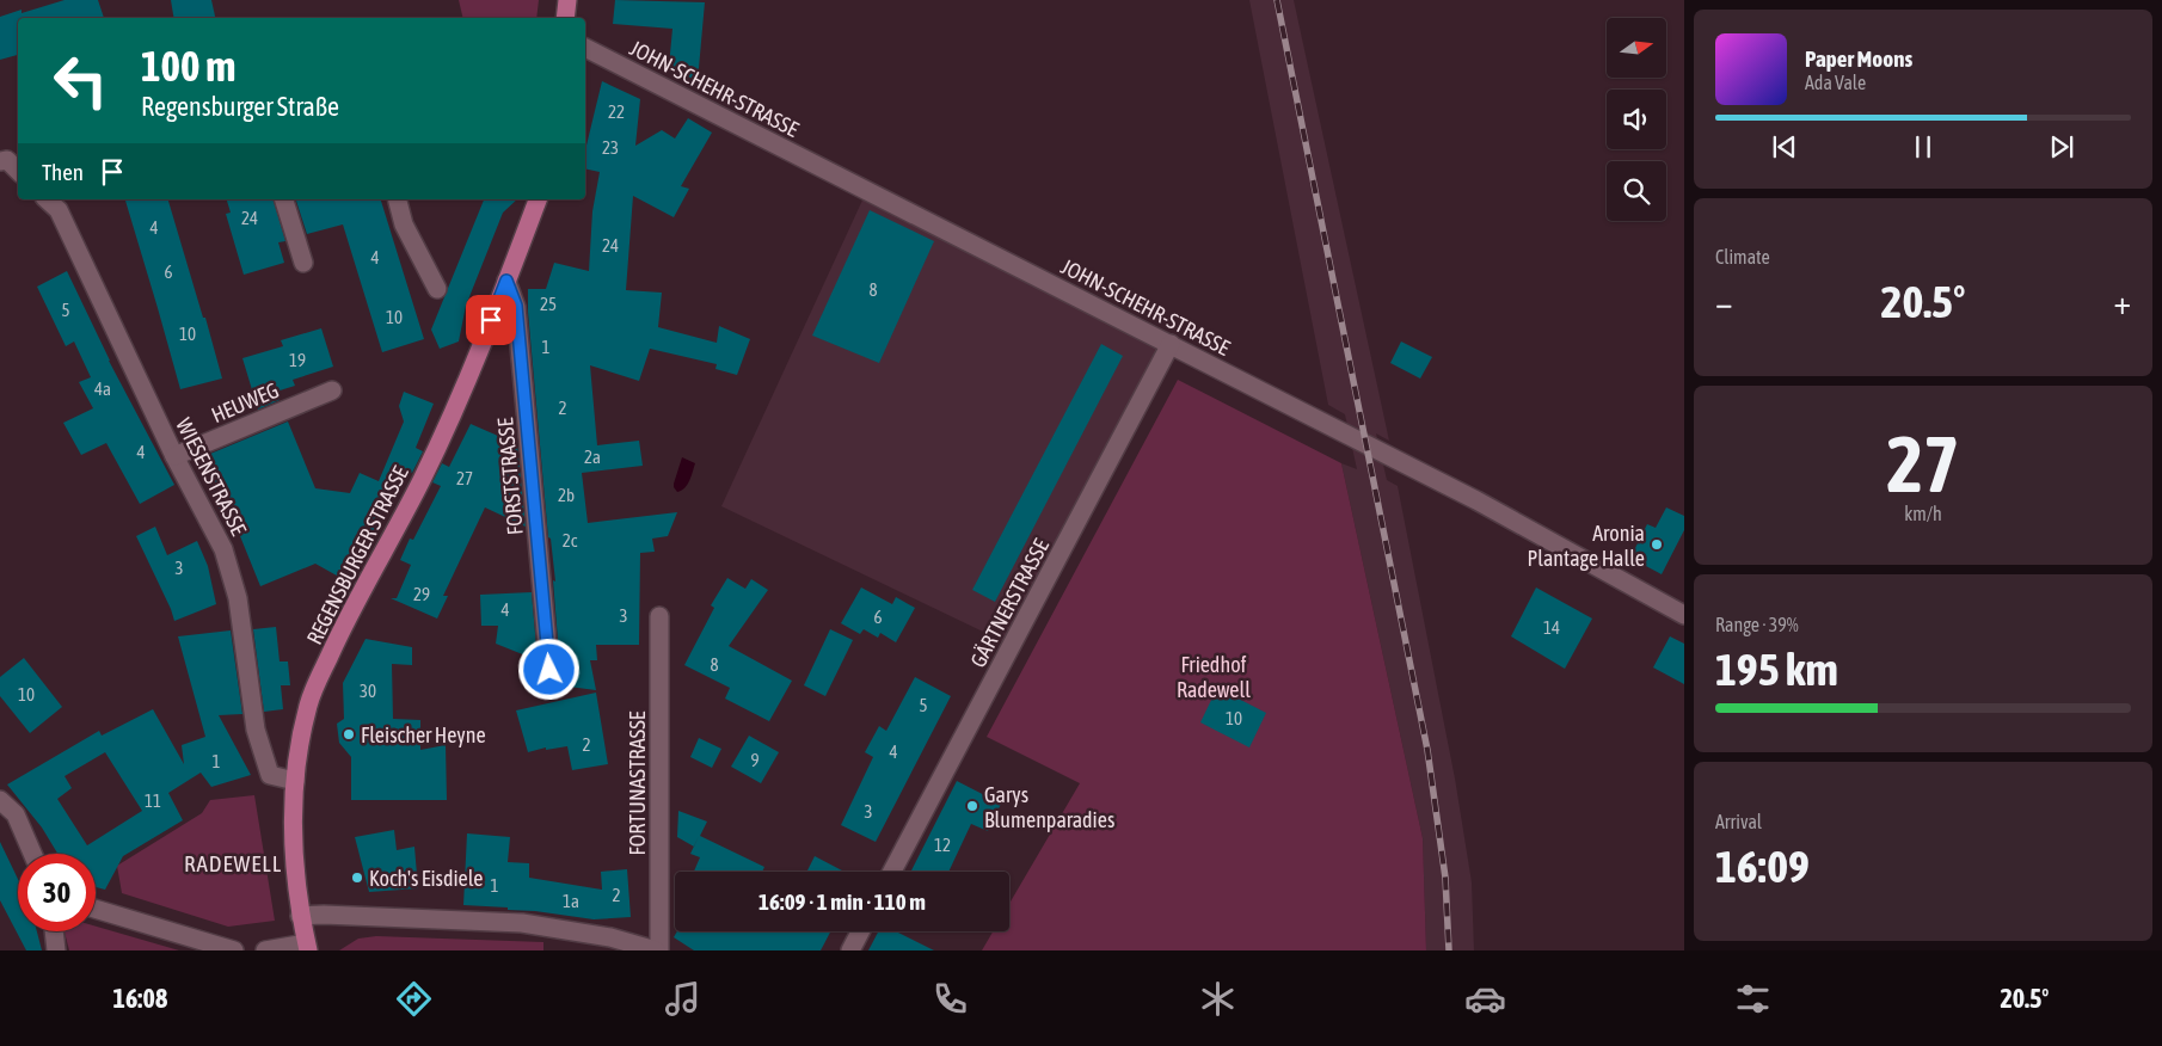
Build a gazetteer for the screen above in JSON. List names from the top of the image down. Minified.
{"streets":{"main road":["REGENSBURGER STRASSE"],"street":["JOHN-SCHEHR-STRASSE","HEUWEG","WIESENSTRASSE","FORSTSTRASSE","GÄRTNERSTRASSE","FORTUNASTRASSE"]},"crossings":[["JOHN-SCHEHR-STRASSE","GÄRTNERSTRASSE"],["HEUWEG","WIESENSTRASSE"],["WIESENSTRASSE","REGENSBURGER STRASSE"],["FORSTSTRASSE","REGENSBURGER STRASSE"]],"districts":["RADEWELL"],"parks":["Friedhof Radewell"],"places":["Aronia Plantage Halle","Fleischer Heyne","Garys Blumenparadies","Koch's Eisdiele"],"house_numbers":["22","23","24","4","24","4","6","8","25","5","10","10","1","19","4a","2","4","2a","27","2b","2c","3","29","4","3","6","14","8","30","10","5","10","2","4","9","1","11","3","12","1","2","1a"],"north":"right","page":{"turn":["100 m","Regensburger Straße"],"song":["Paper Moons","Ada Vale"],"then":"Then","tile":["Climate",["27","km/h"],["Range · 39%","195 km"],["Arrival","16:09"]],"heat":["−","20.5°","+"],"limit":"30","trip":"16:09 · 1 min · 110 m","tabs":["16:08","20.5°"]}}
